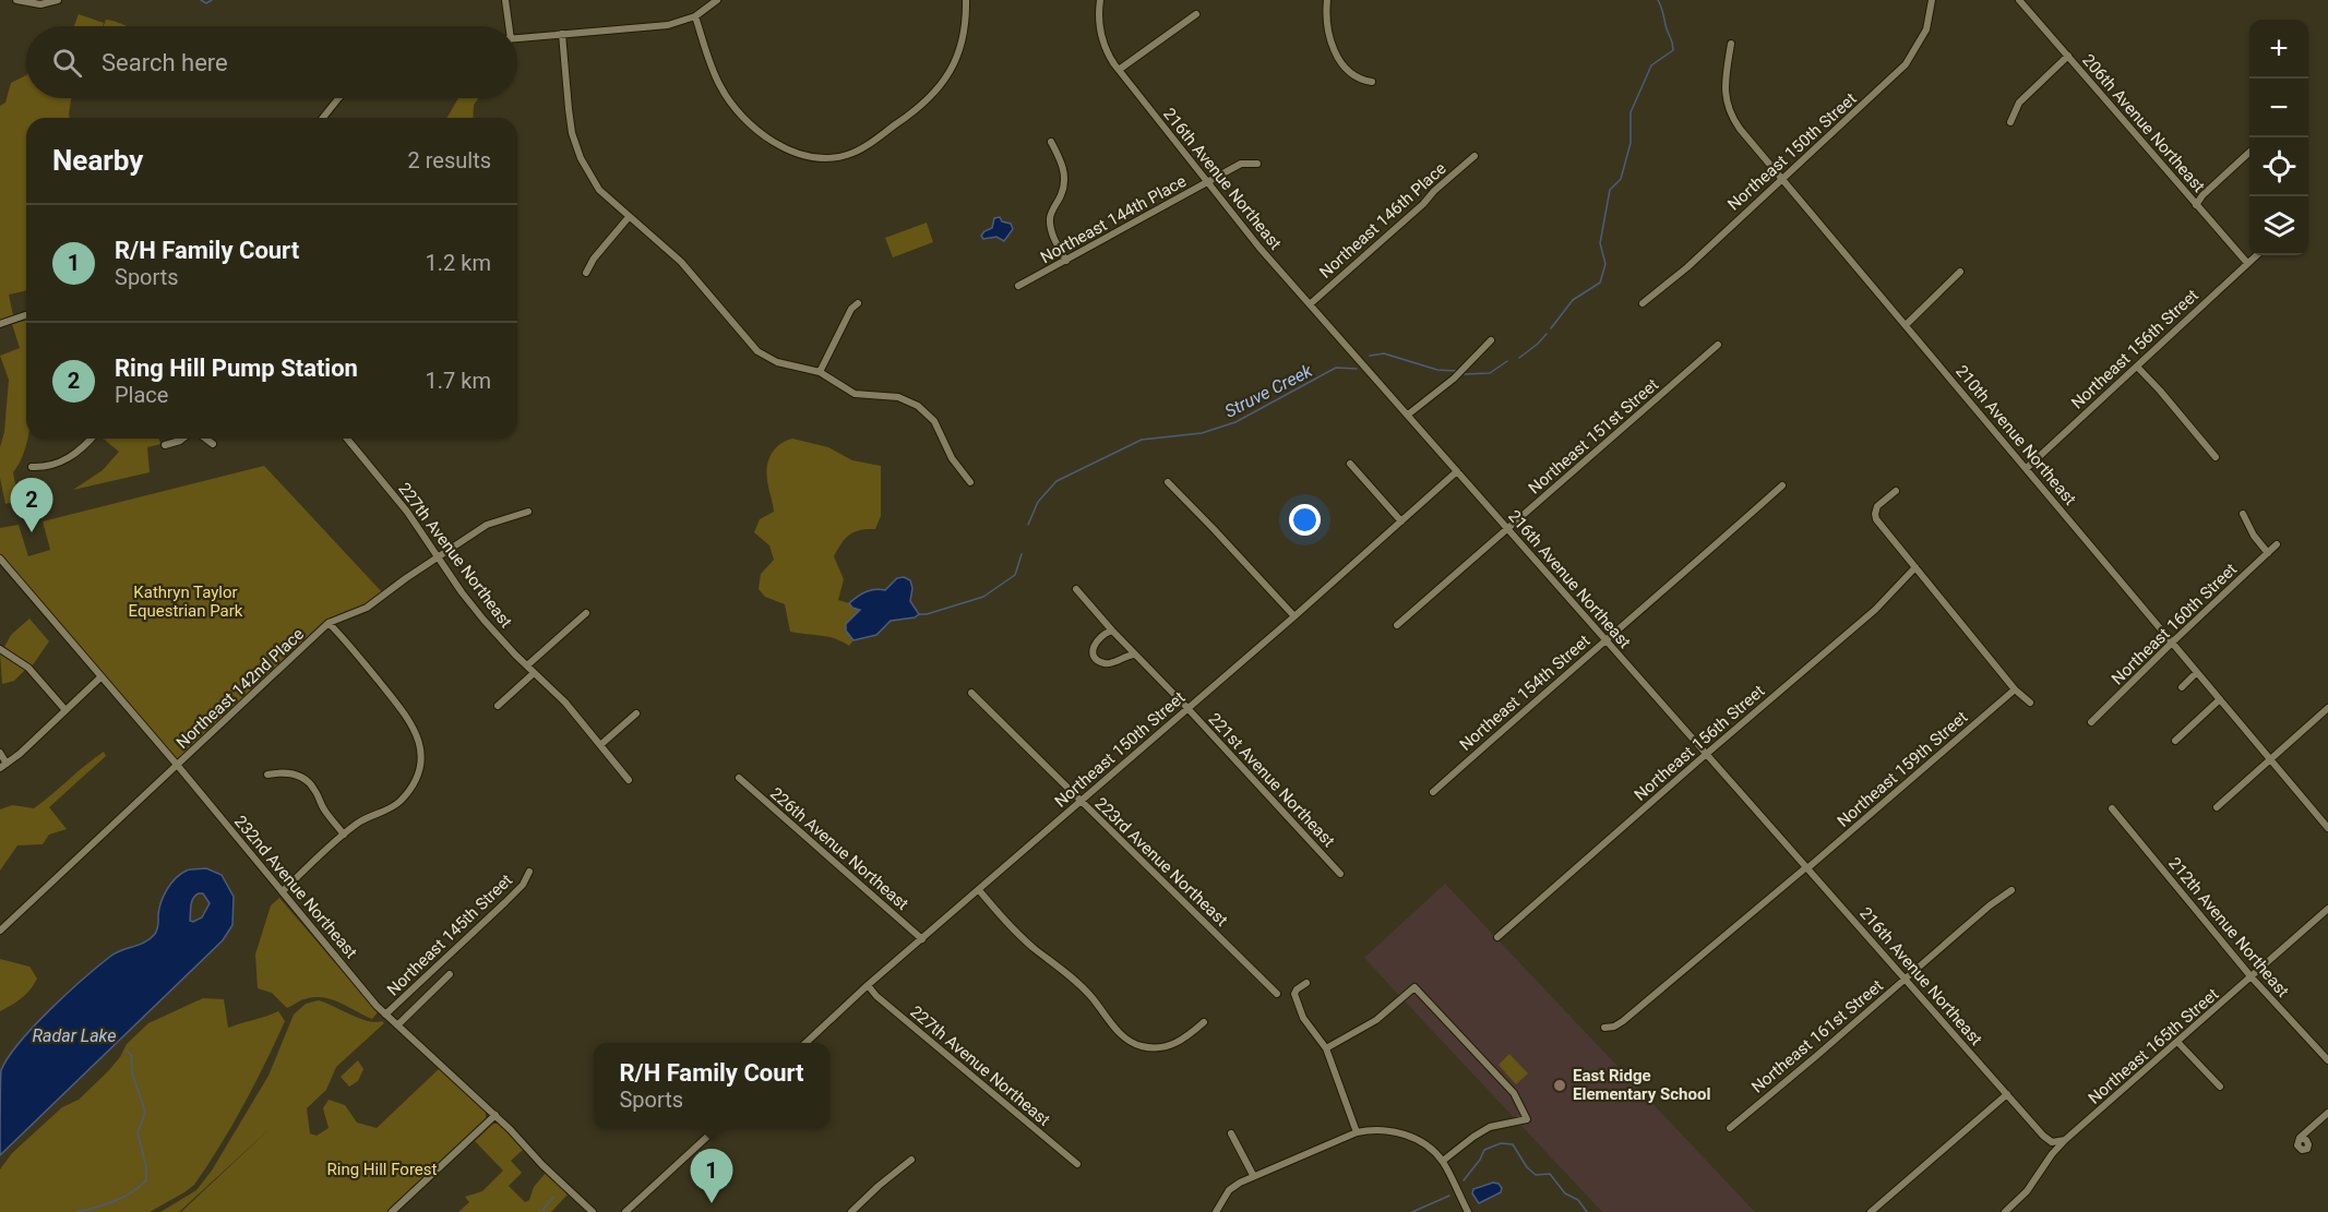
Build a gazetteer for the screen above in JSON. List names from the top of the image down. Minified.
{"streets":{"street":["206th Avenue Northeast","Northeast 150th Street","216th Avenue Northeast","Northeast 144th Place","Northeast 146th Place","Northeast 156th Street","210th Avenue Northeast","Northeast 151st Street","227th Avenue Northeast","Northeast 160th Street","Northeast 142nd Place","Northeast 154th Street","Northeast 159th Street","221st Avenue Northeast","226th Avenue Northeast","223rd Avenue Northeast","232nd Avenue Northeast","212th Avenue Northeast","Northeast 145th Street","Northeast 161st Street","Northeast 165th Street"]},"crossings":[["206th Avenue Northeast","Northeast 156th Street"],["Northeast 150th Street","216th Avenue Northeast"],["Northeast 150th Street","210th Avenue Northeast"],["Northeast 150th Street","227th Avenue Northeast"],["Northeast 150th Street","221st Avenue Northeast"],["Northeast 150th Street","226th Avenue Northeast"],["Northeast 150th Street","223rd Avenue Northeast"],["216th Avenue Northeast","Northeast 144th Place"],["216th Avenue Northeast","Northeast 146th Place"],["216th Avenue Northeast","Northeast 156th Street"],["216th Avenue Northeast","Northeast 151st Street"],["216th Avenue Northeast","Northeast 154th Street"],["216th Avenue Northeast","Northeast 159th Street"],["216th Avenue Northeast","Northeast 161st Street"],["216th Avenue Northeast","Northeast 165th Street"],["Northeast 156th Street","210th Avenue Northeast"],["210th Avenue Northeast","Northeast 160th Street"],["227th Avenue Northeast","Northeast 142nd Place"],["Northeast 142nd Place","232nd Avenue Northeast"],["232nd Avenue Northeast","Northeast 145th Street"],["212th Avenue Northeast","Northeast 165th Street"]],"water":["Struve Creek","Radar Lake"],"parks":["Kathryn Taylor Equestrian Park","Ring Hill Forest"],"places":["East Ridge Elementary School"],"page":{"map_buttons":["+","−"],"search":"Search here","heading":["Nearby","2 results"],"list":[{"mark":"1","name":"R/H Family Court","note":"Sports","value":"1.2 km"},{"mark":"2","name":"Ring Hill Pump Station","note":"Place","value":"1.7 km"}],"pins":["2","1"],"popup":["R/H Family Court","Sports"]}}
